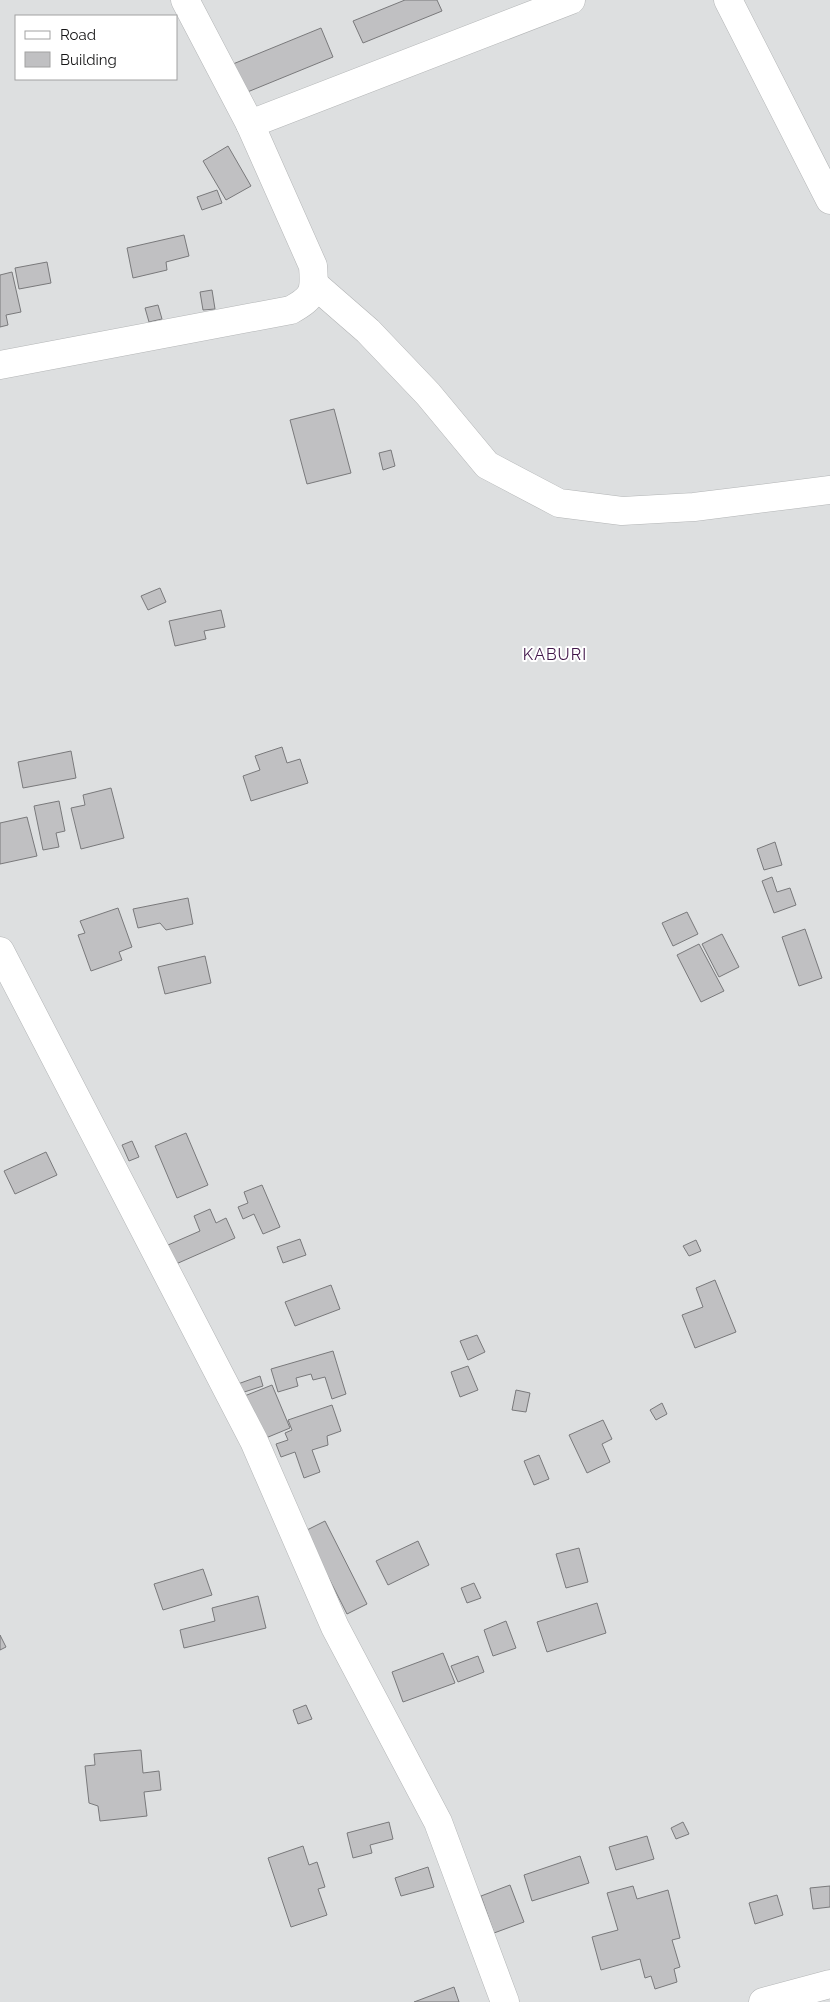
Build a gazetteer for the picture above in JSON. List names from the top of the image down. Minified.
{"districts":["KABURI"],"legend":["Road","Building"]}
